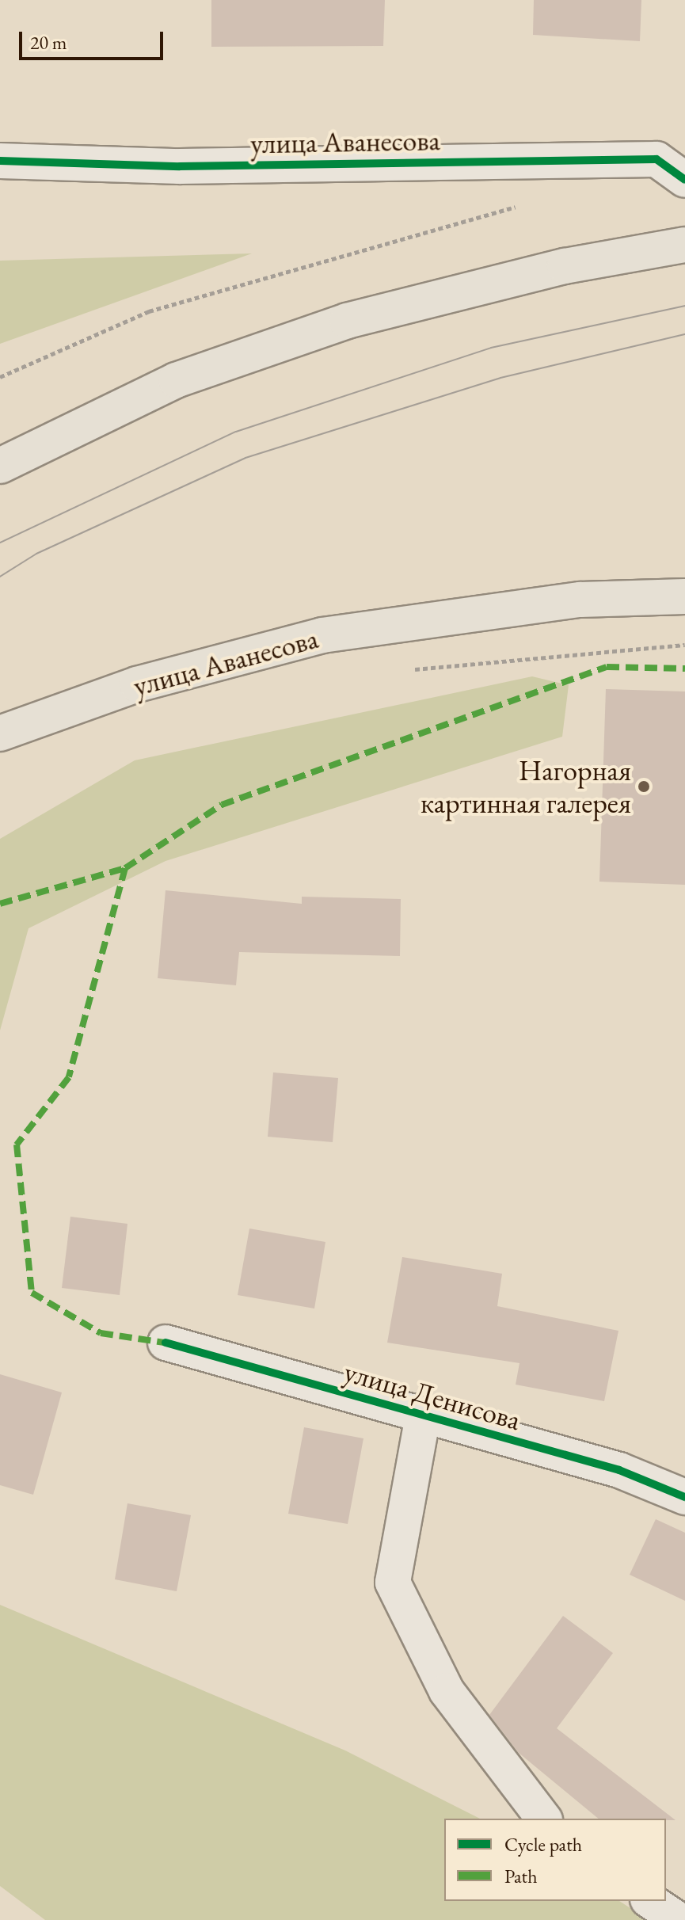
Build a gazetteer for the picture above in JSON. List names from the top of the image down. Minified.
{"streets":{"highway":["улица Аванесова"],"street":["улица Денисова"]},"places":["Нагорная картинная галерея"],"legend":["Cycle path","Path"],"scale_bar":"20 m"}
